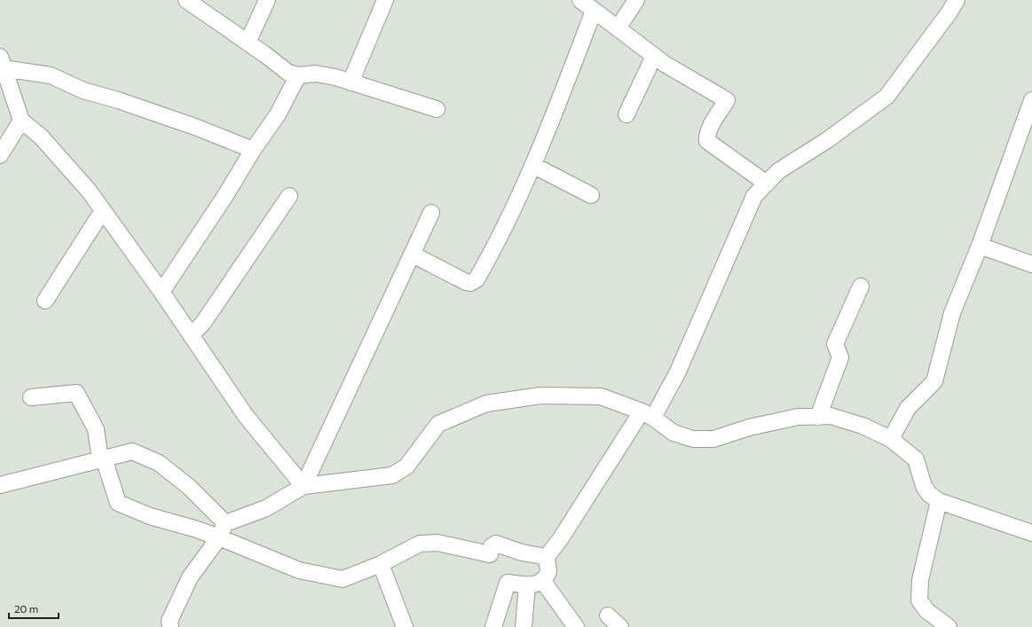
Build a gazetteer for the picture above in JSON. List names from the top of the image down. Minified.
{"scale_bar":"20 m"}
